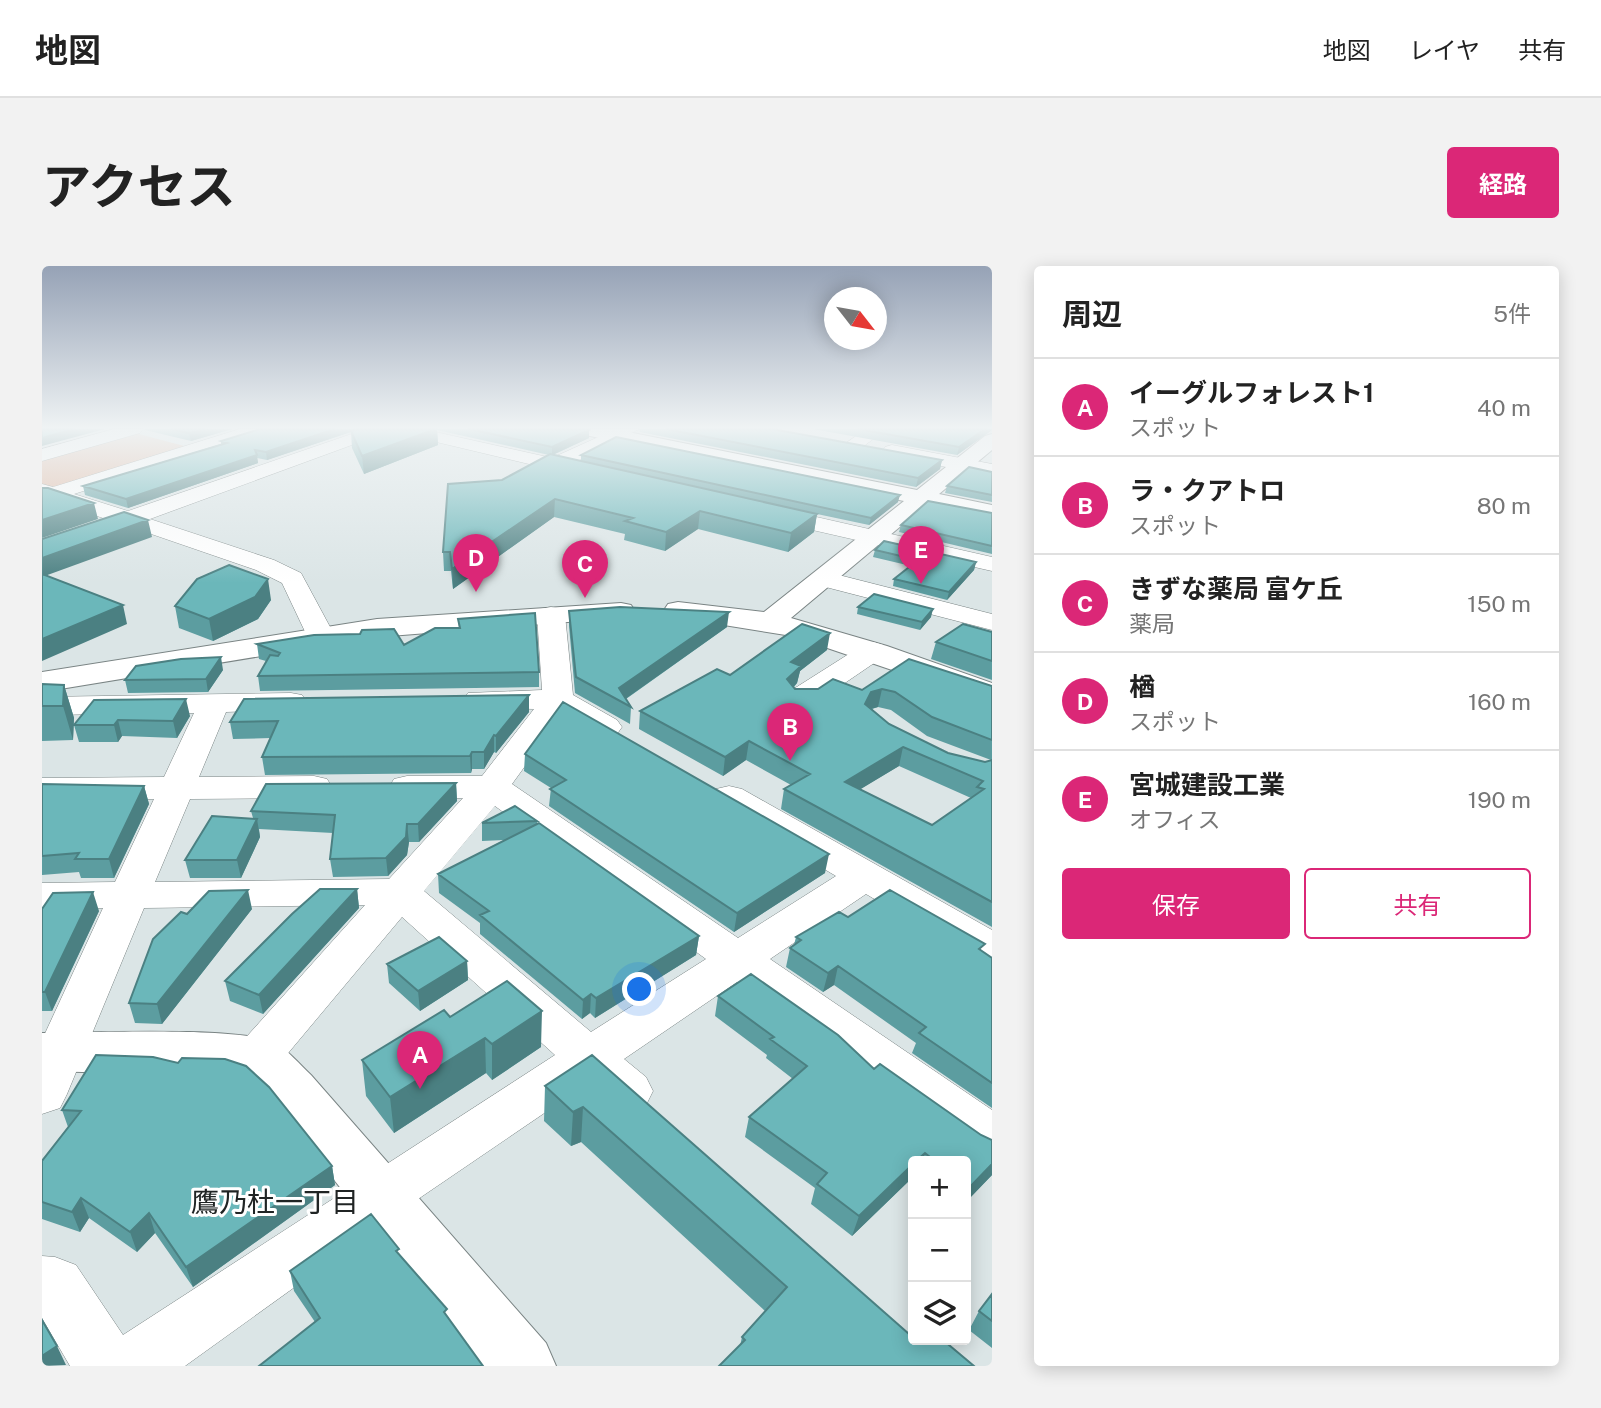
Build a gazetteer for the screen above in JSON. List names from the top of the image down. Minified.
{"districts":["鷹乃杜一丁目"],"north":"bottom right","page":{"header":"地図","nav":["地図","レイヤ","共有"],"title":"アクセス","buttons":["経路",["保存","共有"]],"heading":["周辺","5件"],"list":[{"mark":"A","name":"イーグルフォレスト1","note":"スポット","value":"40 m"},{"mark":"B","name":"ラ・クアトロ","note":"スポット","value":"80 m"},{"mark":"C","name":"きずな薬局 富ケ丘","note":"薬局","value":"150 m"},{"mark":"D","name":"楢","note":"スポット","value":"160 m"},{"mark":"E","name":"宮城建設工業","note":"オフィス","value":"190 m"}],"pins":["E","D","C","B","A"],"map_buttons":["+","−"]}}
